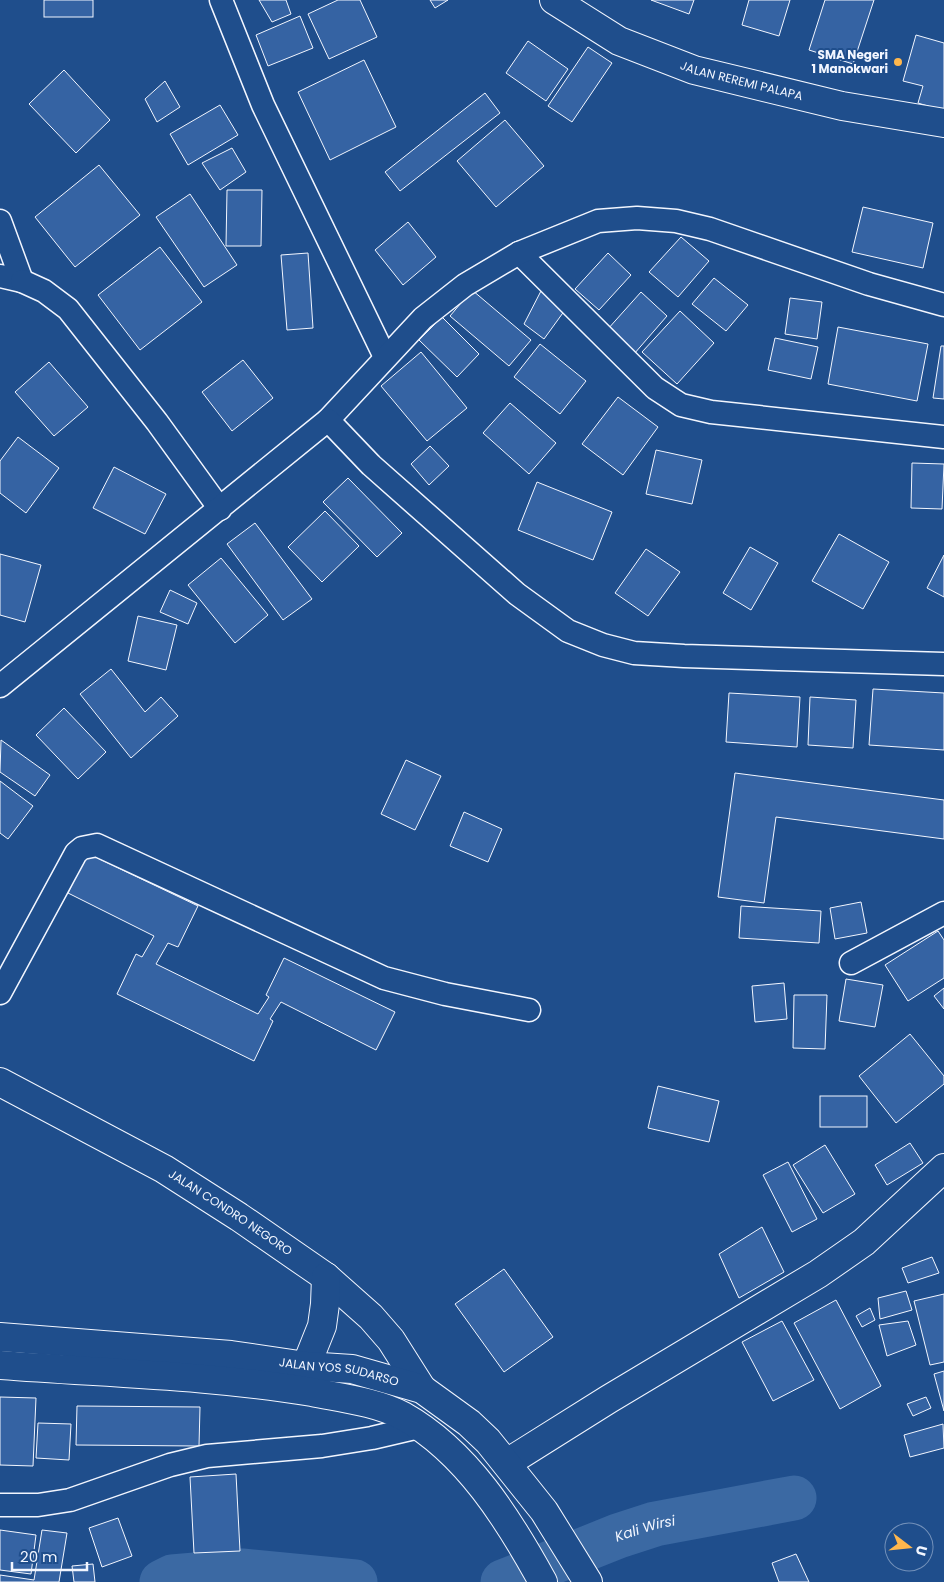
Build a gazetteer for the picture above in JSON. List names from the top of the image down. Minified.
{"streets":{"main road":["JALAN REREMI PALAPA","JALAN CONDRO NEGORO","JALAN YOS SUDARSO"]},"crossings":[["JALAN CONDRO NEGORO","JALAN YOS SUDARSO"]],"water":["Kali Wirsi"],"places":["SMA Negeri 1 Manokwari"],"scale_bar":"20 m","north":"right"}
